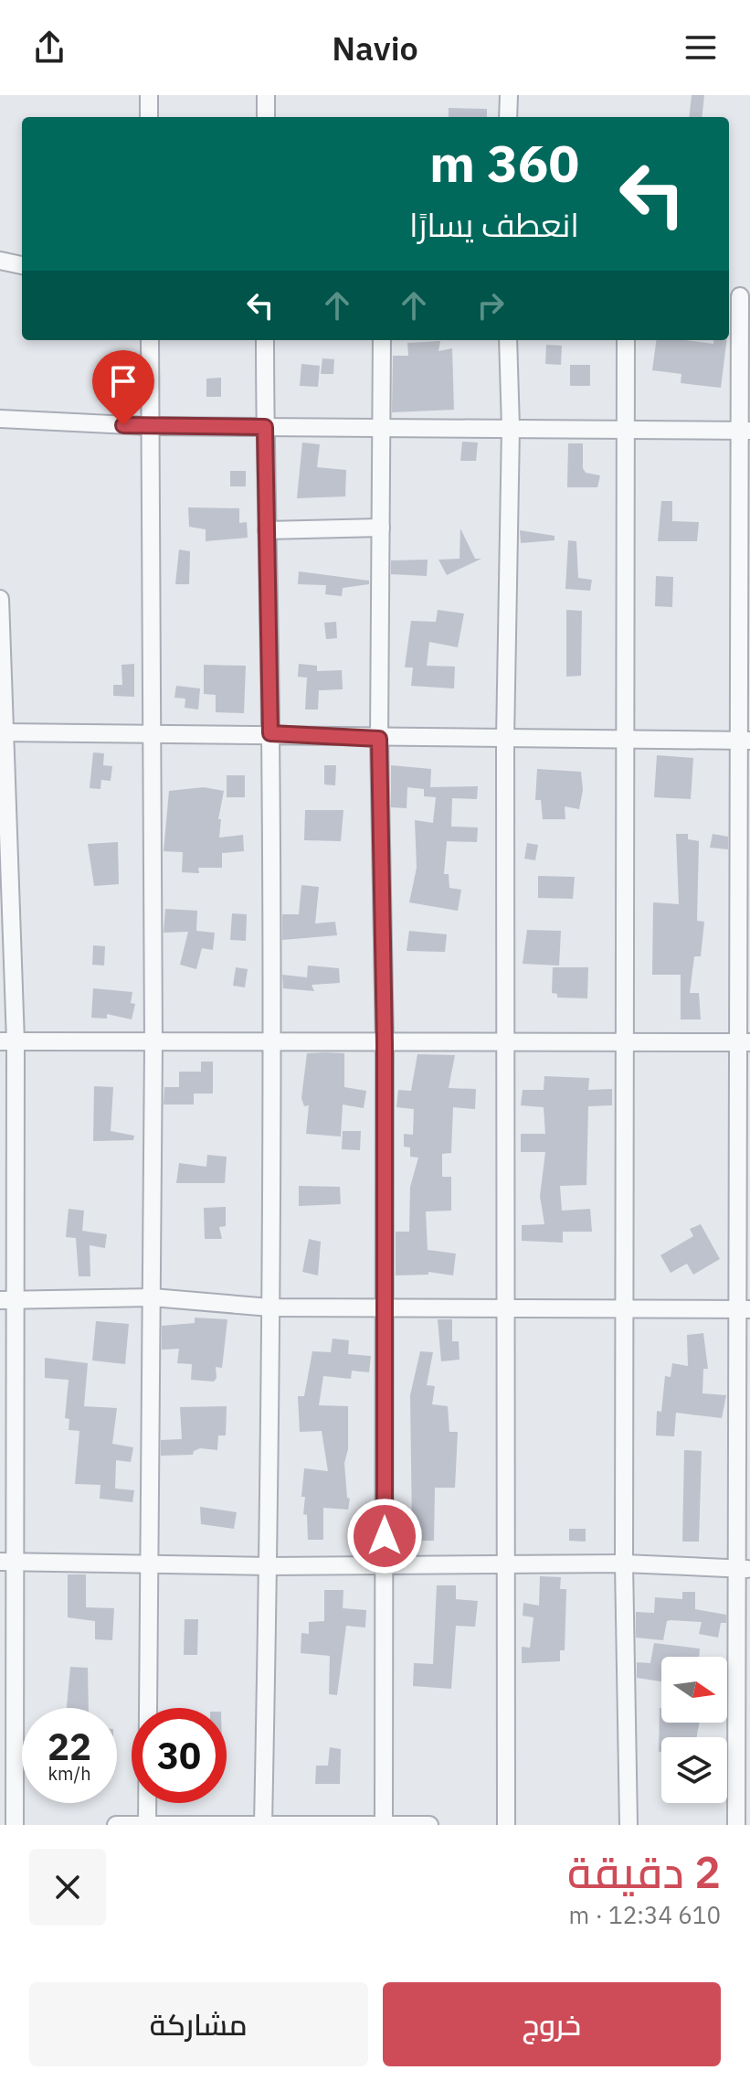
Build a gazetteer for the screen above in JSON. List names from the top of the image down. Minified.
{"north":"right","page":{"header":"Navio","turn":["360 m","انعطف يسارًا"],"speed":"22 km/h","limit":"30","heading":["2 دقيقة","610 m · 12:34"],"buttons":["خروج","مشاركة"]}}
